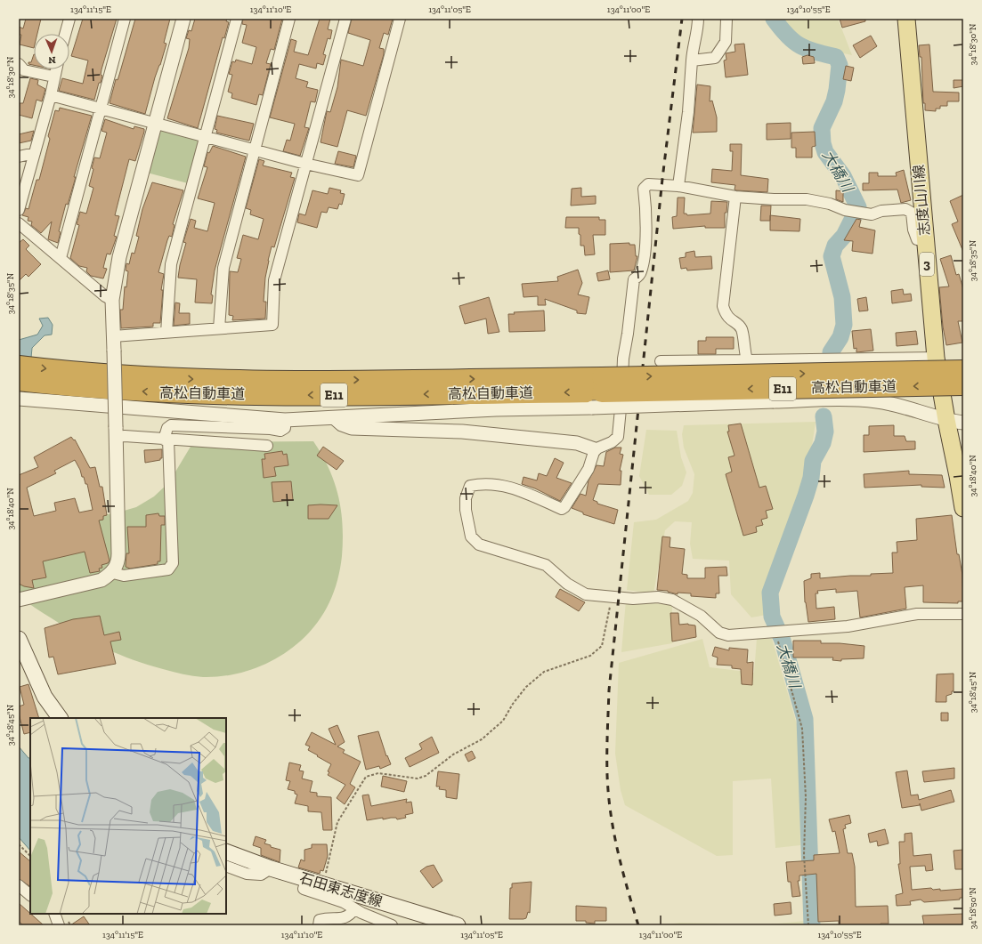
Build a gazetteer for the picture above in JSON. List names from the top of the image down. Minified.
{"streets":{"highway":["高松自動車道","E11"],"main road":["志度山川線","3","石田東志度線"]},"water":["大橋川"],"north":"bottom","coordinates":["134°11'15\"E","134°11'10\"E","134°11'05\"E","134°11'00\"E","134°10'55\"E","34°18'30\"N","34°18'35\"N","34°18'40\"N","34°18'45\"N","34°18'50\"N"]}
